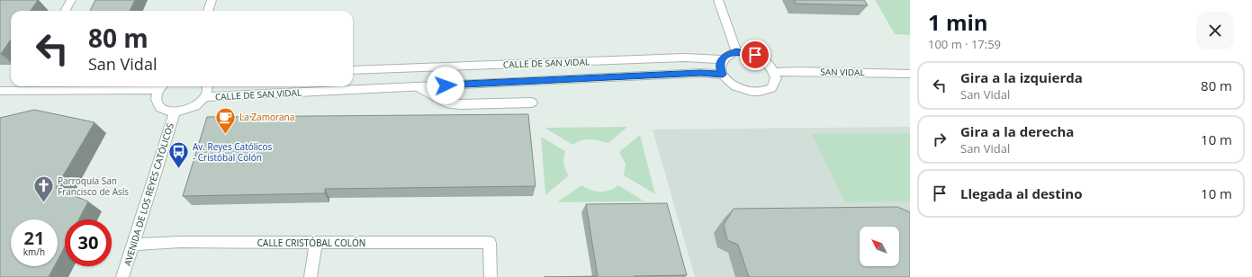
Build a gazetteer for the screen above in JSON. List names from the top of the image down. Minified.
{"streets":{"street":["CALLE DE SAN VIDAL","SAN VIDAL","AVENIDA DE LOS REYES CATÓLICOS","CALLE CRISTÓBAL COLÓN"]},"crossings":[["CALLE DE SAN VIDAL","SAN VIDAL"],["AVENIDA DE LOS REYES CATÓLICOS","CALLE CRISTÓBAL COLÓN"]],"places":{"cafe":["La Zamorana"],"bus stop":["Av. Reyes Católicos - Cristóbal Colón"],"church":["Parroquía San Francisco de Asís"]},"north":"top left","page":{"heading":["1 min","100 m · 17:59"],"turn":["80 m","San Vidal"],"list":[{"name":"Gira a la izquierda","note":"San Vidal","value":"80 m"},{"name":"Gira a la derecha","note":"San Vidal","value":"10 m"},{"name":"Llegada al destino","value":"10 m"}],"speed":"21 km/h","limit":"30"}}
